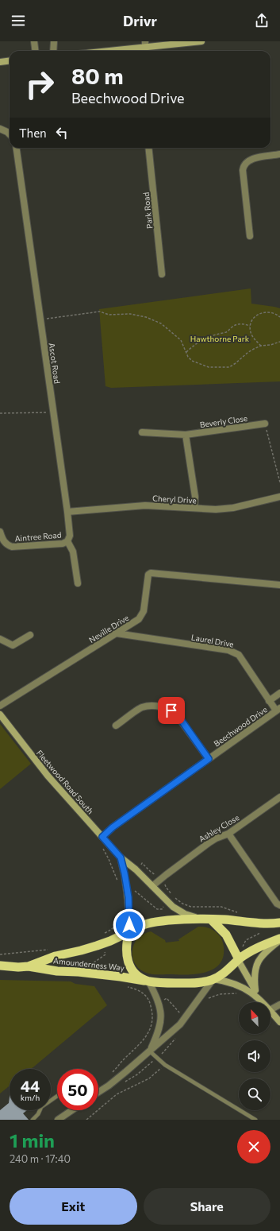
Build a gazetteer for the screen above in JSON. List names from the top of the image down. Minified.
{"streets":{"highway":["Amounderness Way"],"main road":["Fleetwood Road South"],"street":["Park Road","Ascot Road","Beverly Close","Cheryl Drive","Aintree Road","Neville Drive","Laurel Drive","Beechwood Drive","Ashley Close"]},"crossings":[["Ascot Road","Cheryl Drive"],["Ascot Road","Aintree Road"],["Neville Drive","Laurel Drive"],["Laurel Drive","Beechwood Drive"],["Beechwood Drive","Fleetwood Road South"],["Fleetwood Road South","Ashley Close"],["Fleetwood Road South","Amounderness Way"]],"parks":["Hawthorne Park"],"north":"top left","page":{"header":"Drivr","turn":["80 m","Beechwood Drive"],"then":"Then","speed":"44 km/h","limit":"50","heading":["1 min","240 m · 17:40"],"buttons":["Exit","Share"]}}
